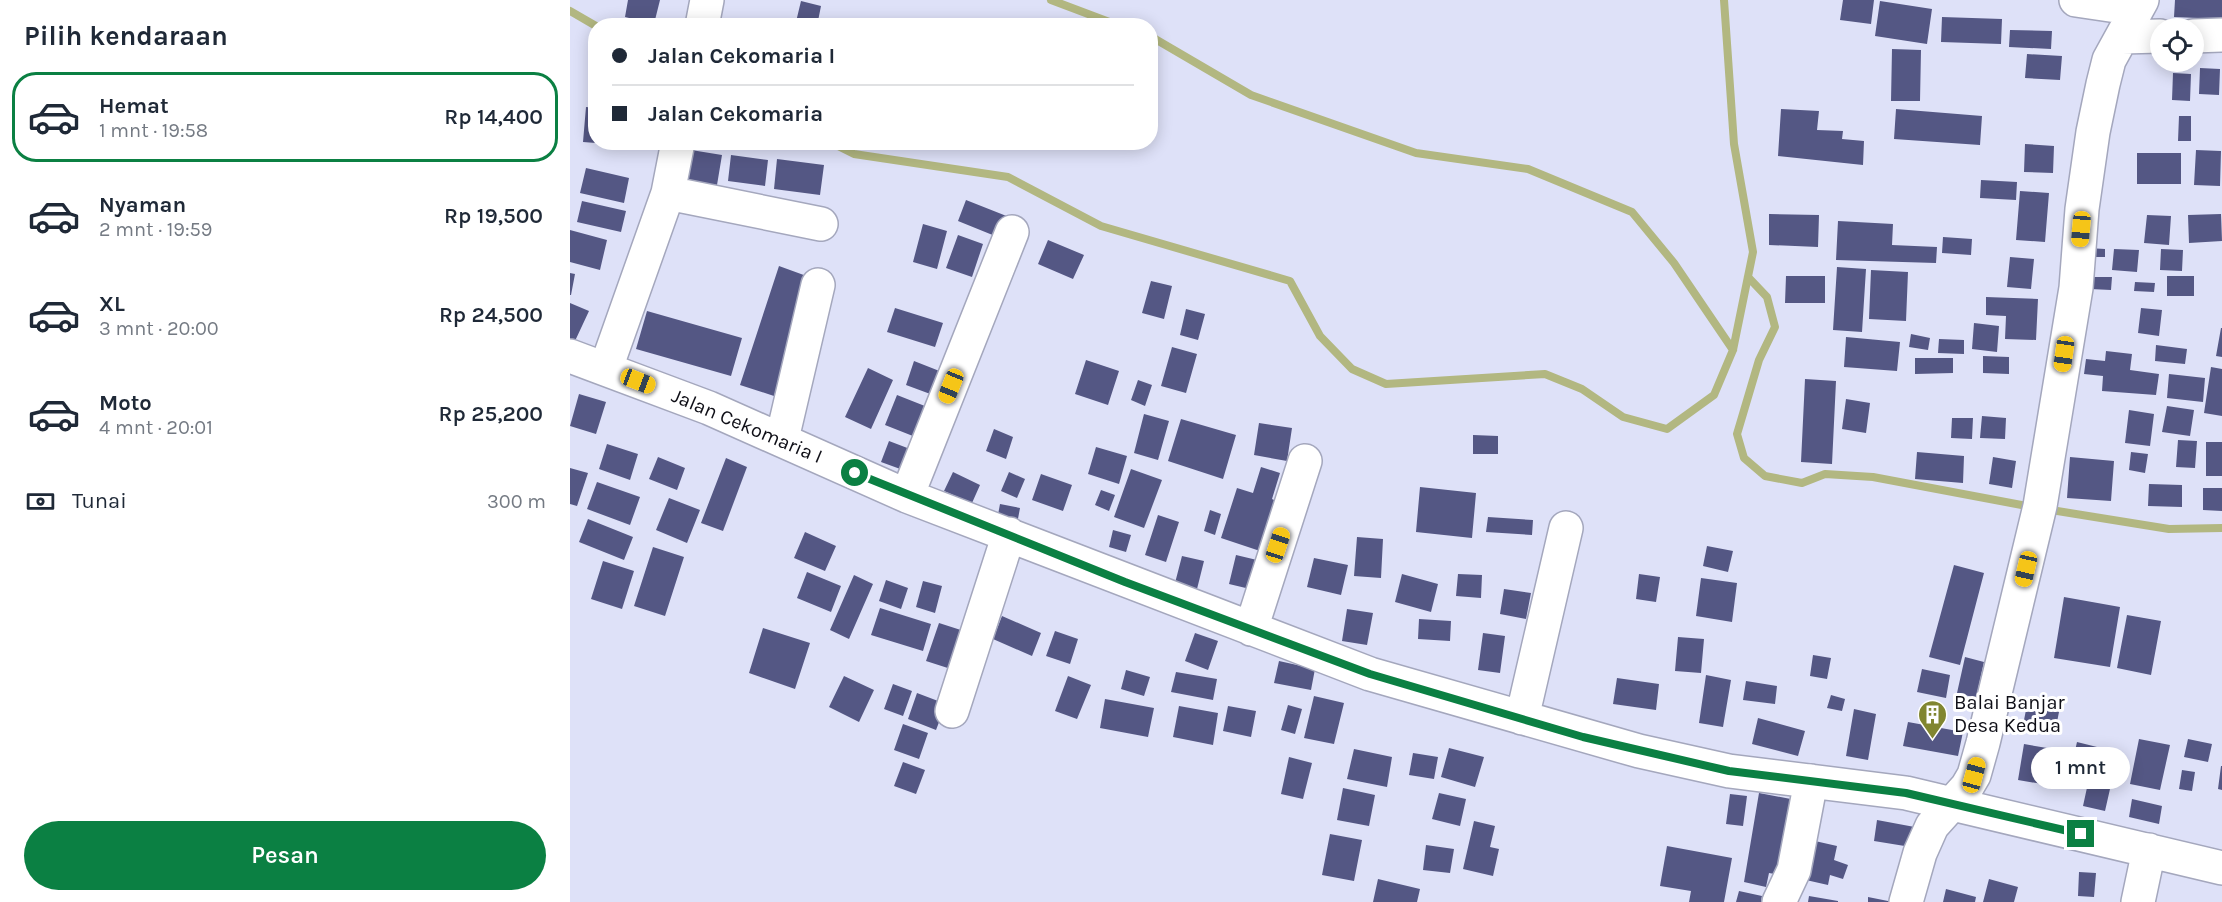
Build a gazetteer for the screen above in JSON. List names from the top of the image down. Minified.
{"streets":{"street":["Jalan Cekomaria I"]},"places":{"building":["Balai Banjar Desa Kedua"]},"page":{"heading":"Pilih kendaraan","banner":["Jalan Cekomaria I","Jalan Cekomaria"],"list":[{"name":"Hemat","note":"1 mnt · 19:58","value":"Rp 14,400"},{"name":"Nyaman","note":"2 mnt · 19:59","value":"Rp 19,500"},{"name":"XL","note":"3 mnt · 20:00","value":"Rp 24,500"},{"name":"Moto","note":"4 mnt · 20:01","value":"Rp 25,200"}],"pay":["Tunai","300 m"],"bubble":"1 mnt","buttons":"Pesan"}}
